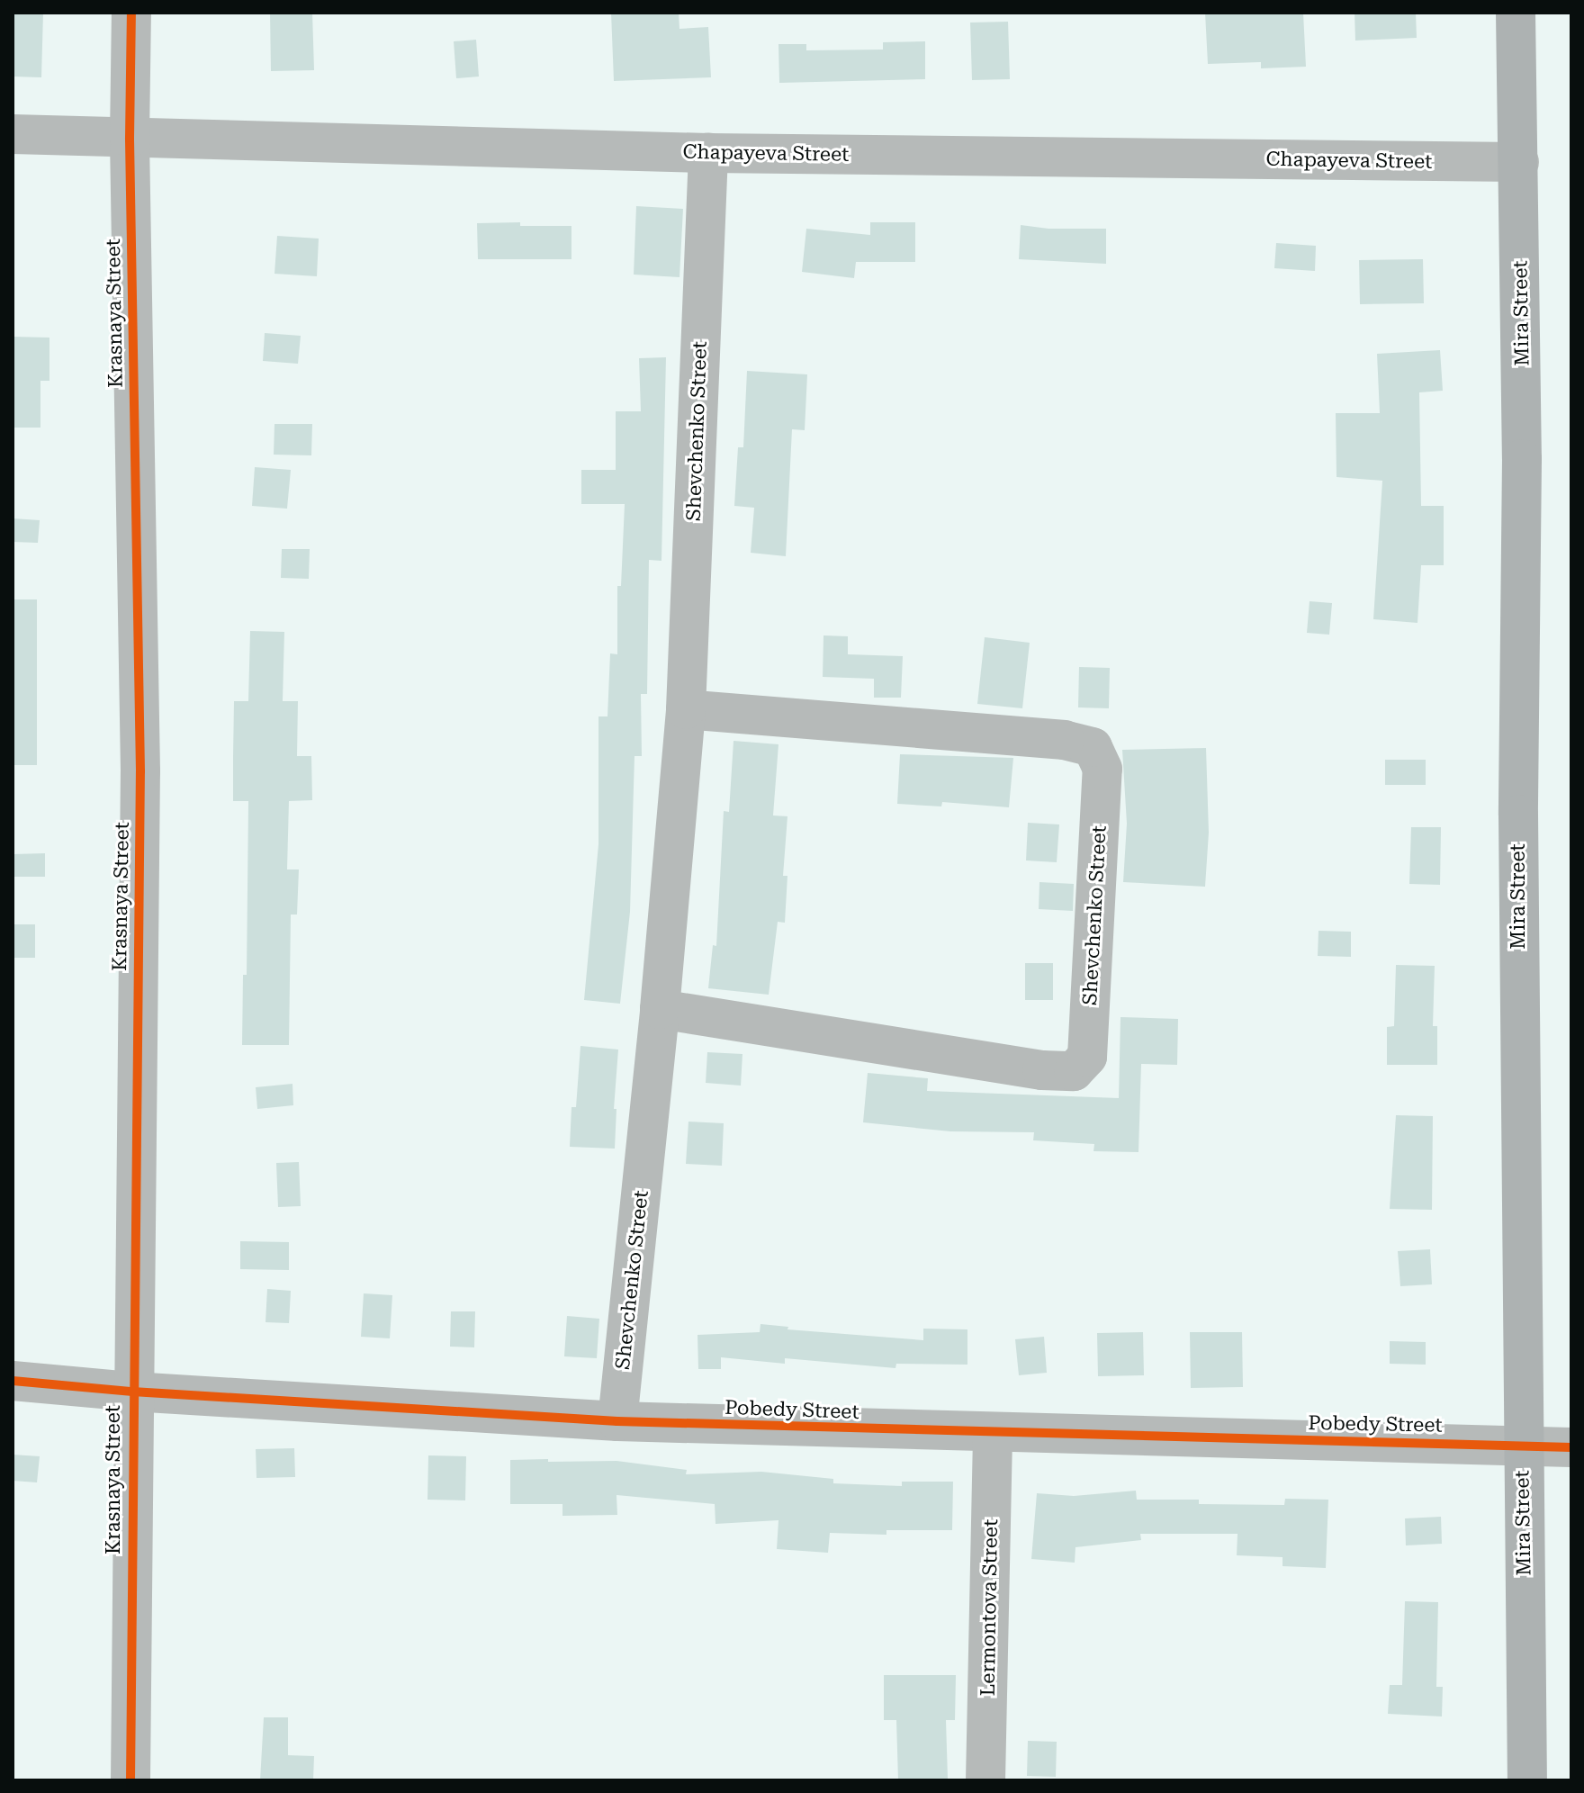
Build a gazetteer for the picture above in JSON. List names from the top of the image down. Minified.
{"streets":{"main road":["Mira Street"],"street":["Chapayeva Street","Krasnaya Street","Shevchenko Street","Pobedy Street","Lermontova Street"]},"crossings":[["Chapayeva Street","Krasnaya Street"],["Chapayeva Street","Mira Street"],["Chapayeva Street","Shevchenko Street"],["Krasnaya Street","Pobedy Street"],["Mira Street","Pobedy Street"],["Shevchenko Street","Pobedy Street"],["Pobedy Street","Lermontova Street"]]}
